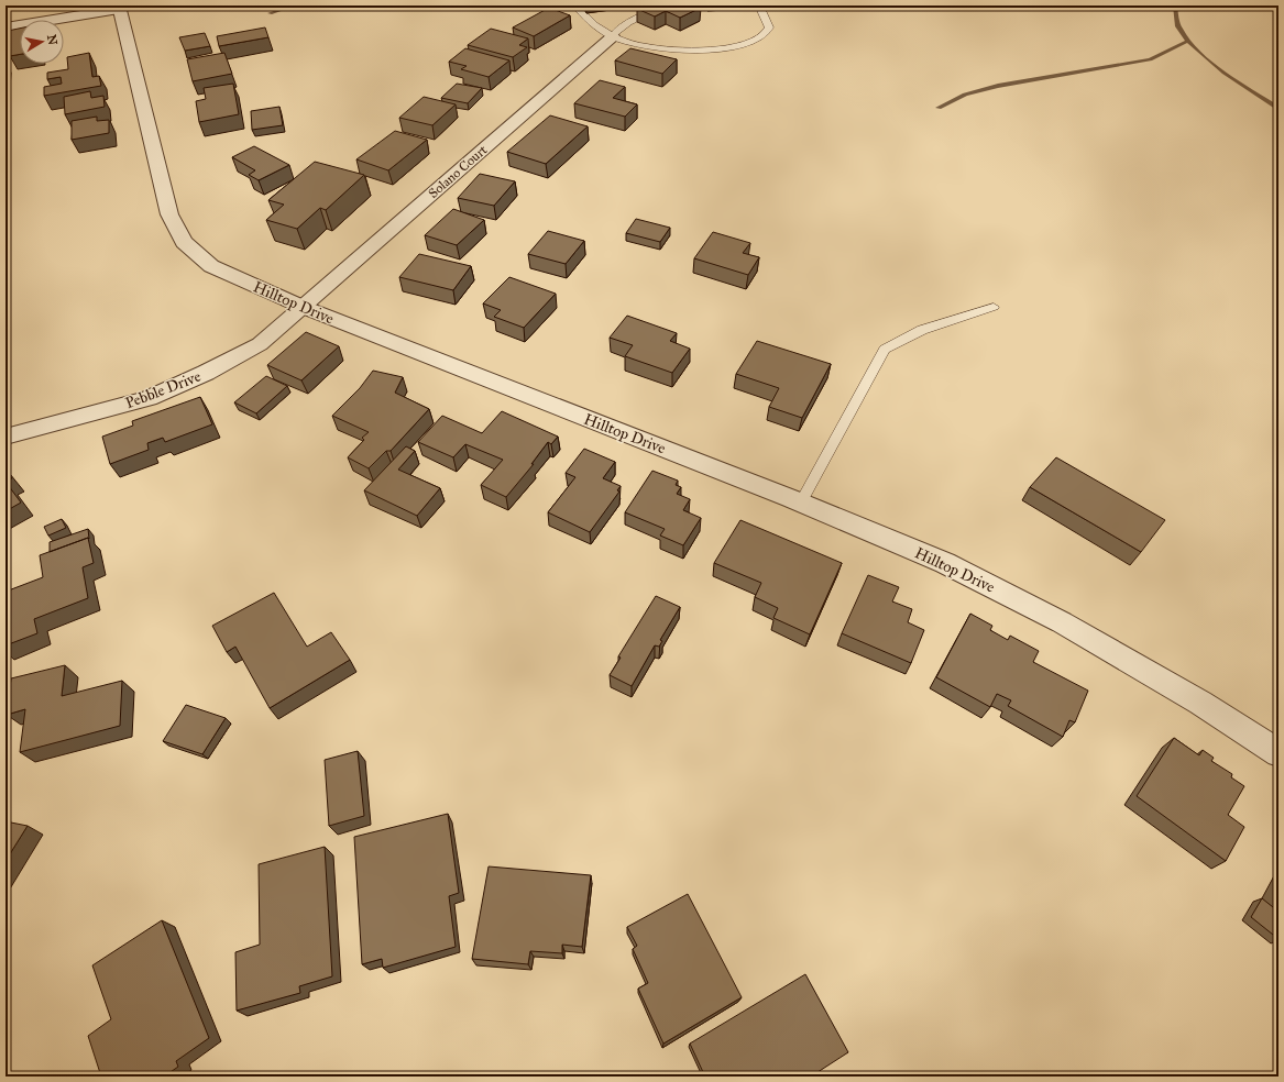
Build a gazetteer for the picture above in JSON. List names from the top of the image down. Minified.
{"streets":{"street":["Solano Court","Hilltop Drive","Pebble Drive"]},"crossings":[["Solano Court","Hilltop Drive"],["Solano Court","Pebble Drive"],["Hilltop Drive","Pebble Drive"]],"north":"right"}
